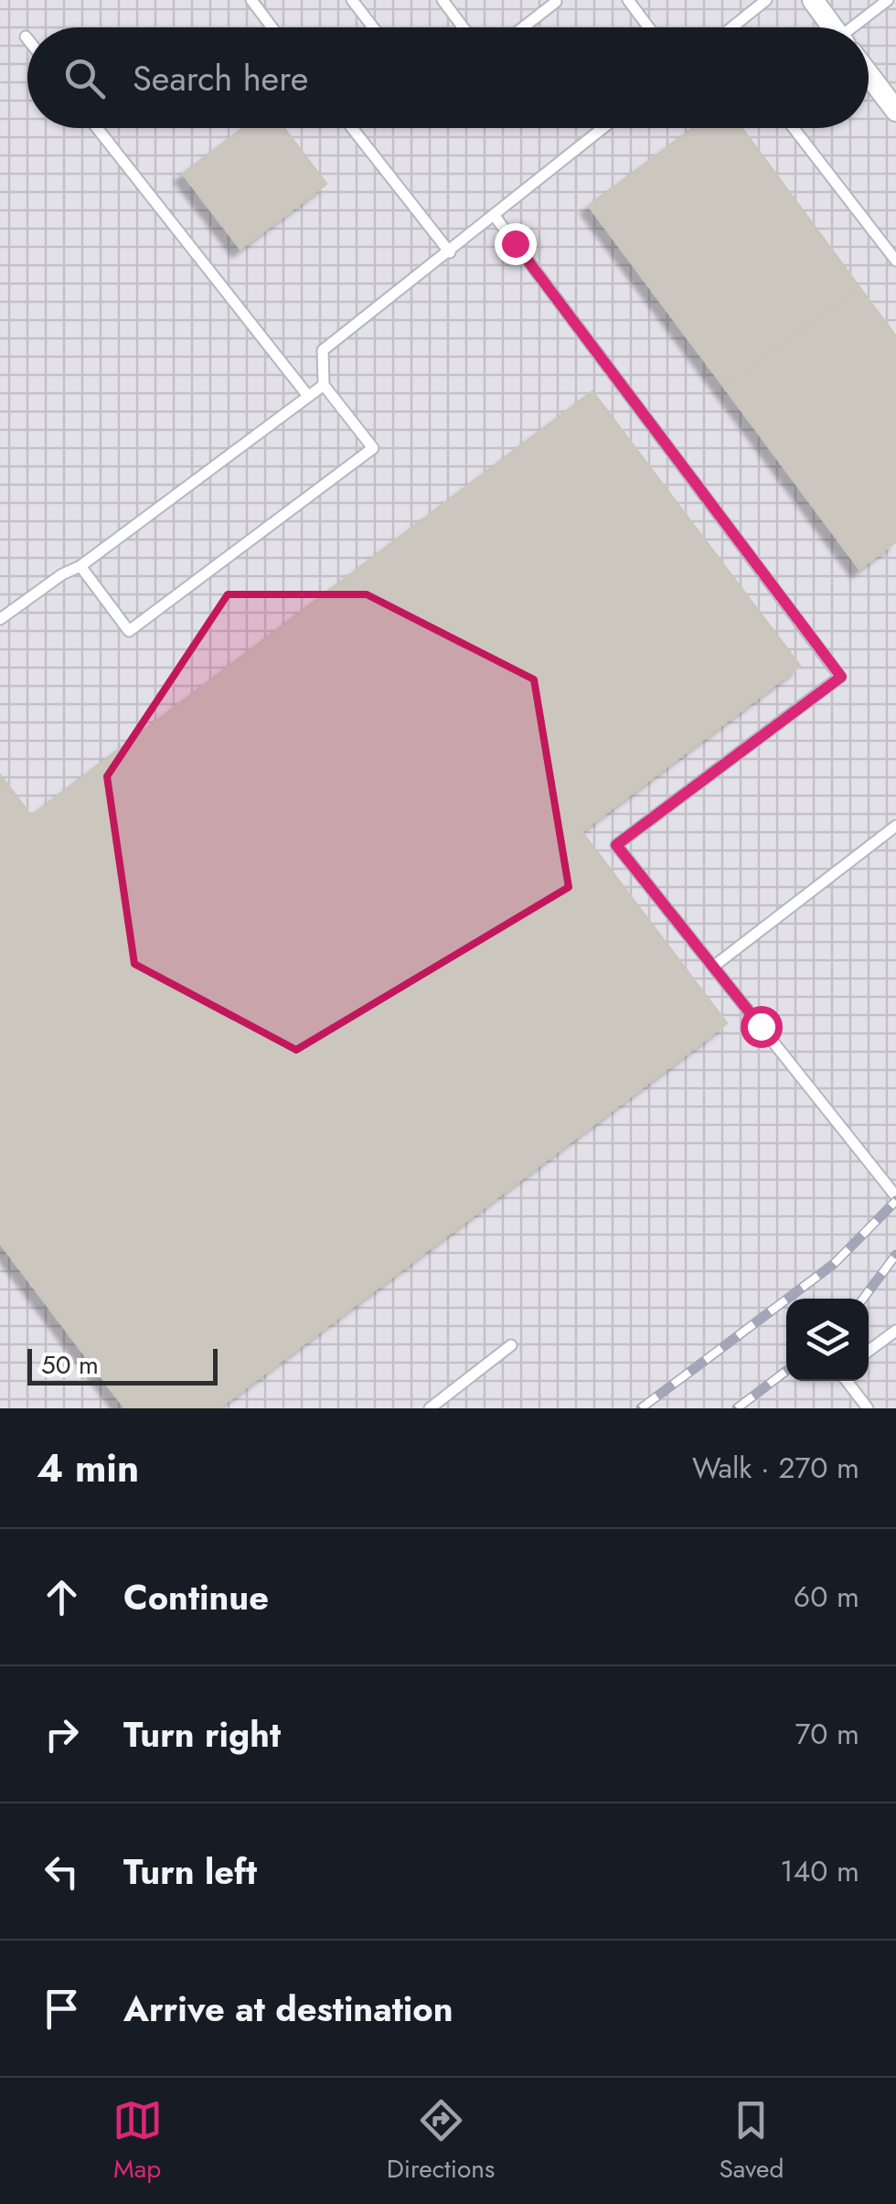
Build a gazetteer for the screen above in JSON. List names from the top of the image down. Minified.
{"scale_bar":"50 m","page":{"search":"Search here","scale":"50 m","heading":["4 min","Walk · 270 m"],"list":[["Continue","60 m"],["Turn right","70 m"],["Turn left","140 m"],"Arrive at destination"],"nav":["Map","Directions","Saved"]}}
